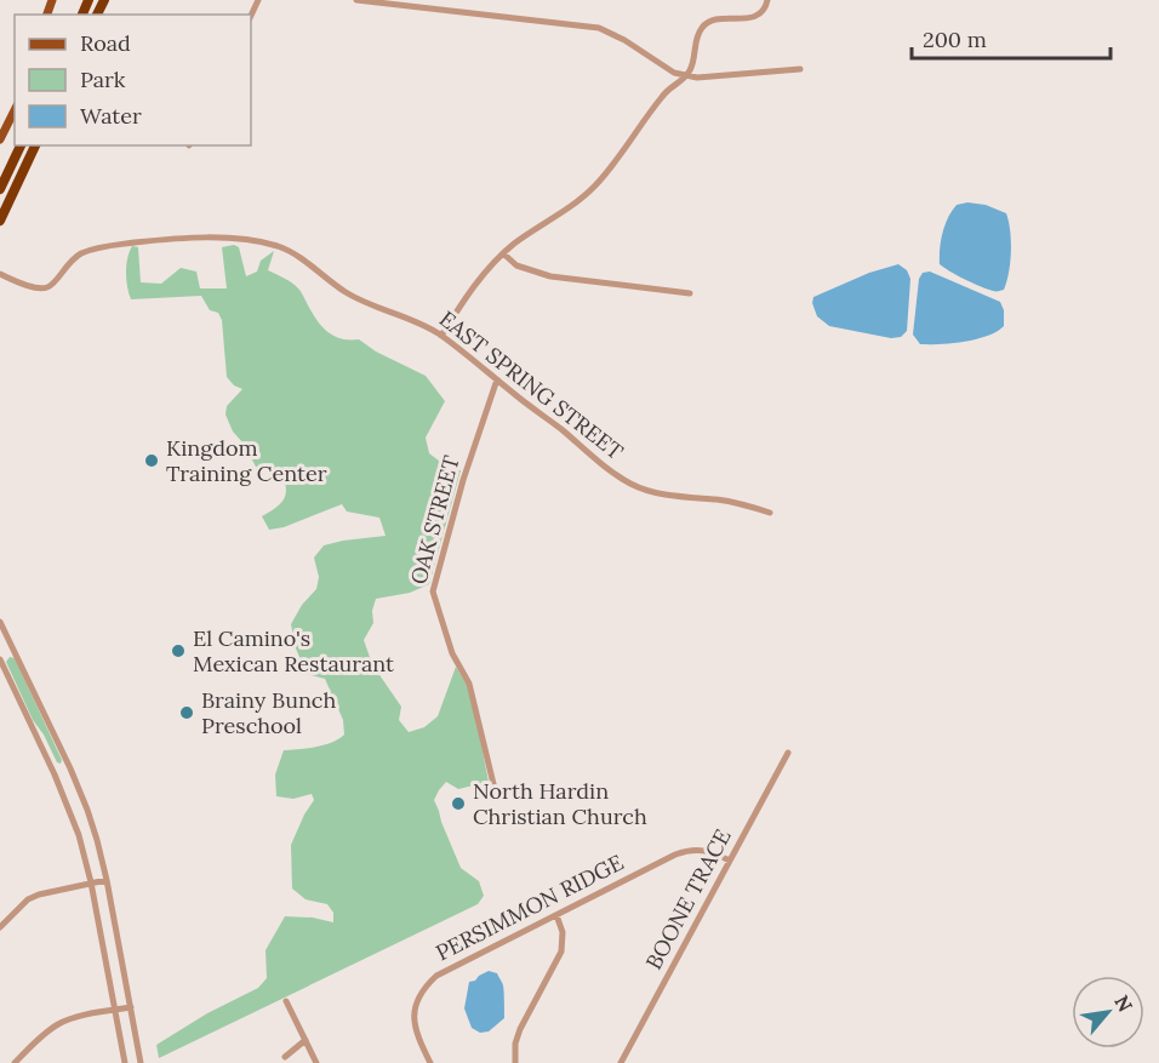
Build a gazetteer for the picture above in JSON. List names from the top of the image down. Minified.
{"streets":{"street":["EAST SPRING STREET","OAK STREET","BOONE TRACE","PERSIMMON RIDGE"]},"crossings":[["EAST SPRING STREET","OAK STREET"],["BOONE TRACE","PERSIMMON RIDGE"]],"places":["Kingdom Training Center","El Camino's Mexican Restaurant","Brainy Bunch Preschool","North Hardin Christian Church"],"legend":["Road","Park","Water"],"scale_bar":"200 m","north":"top right"}
